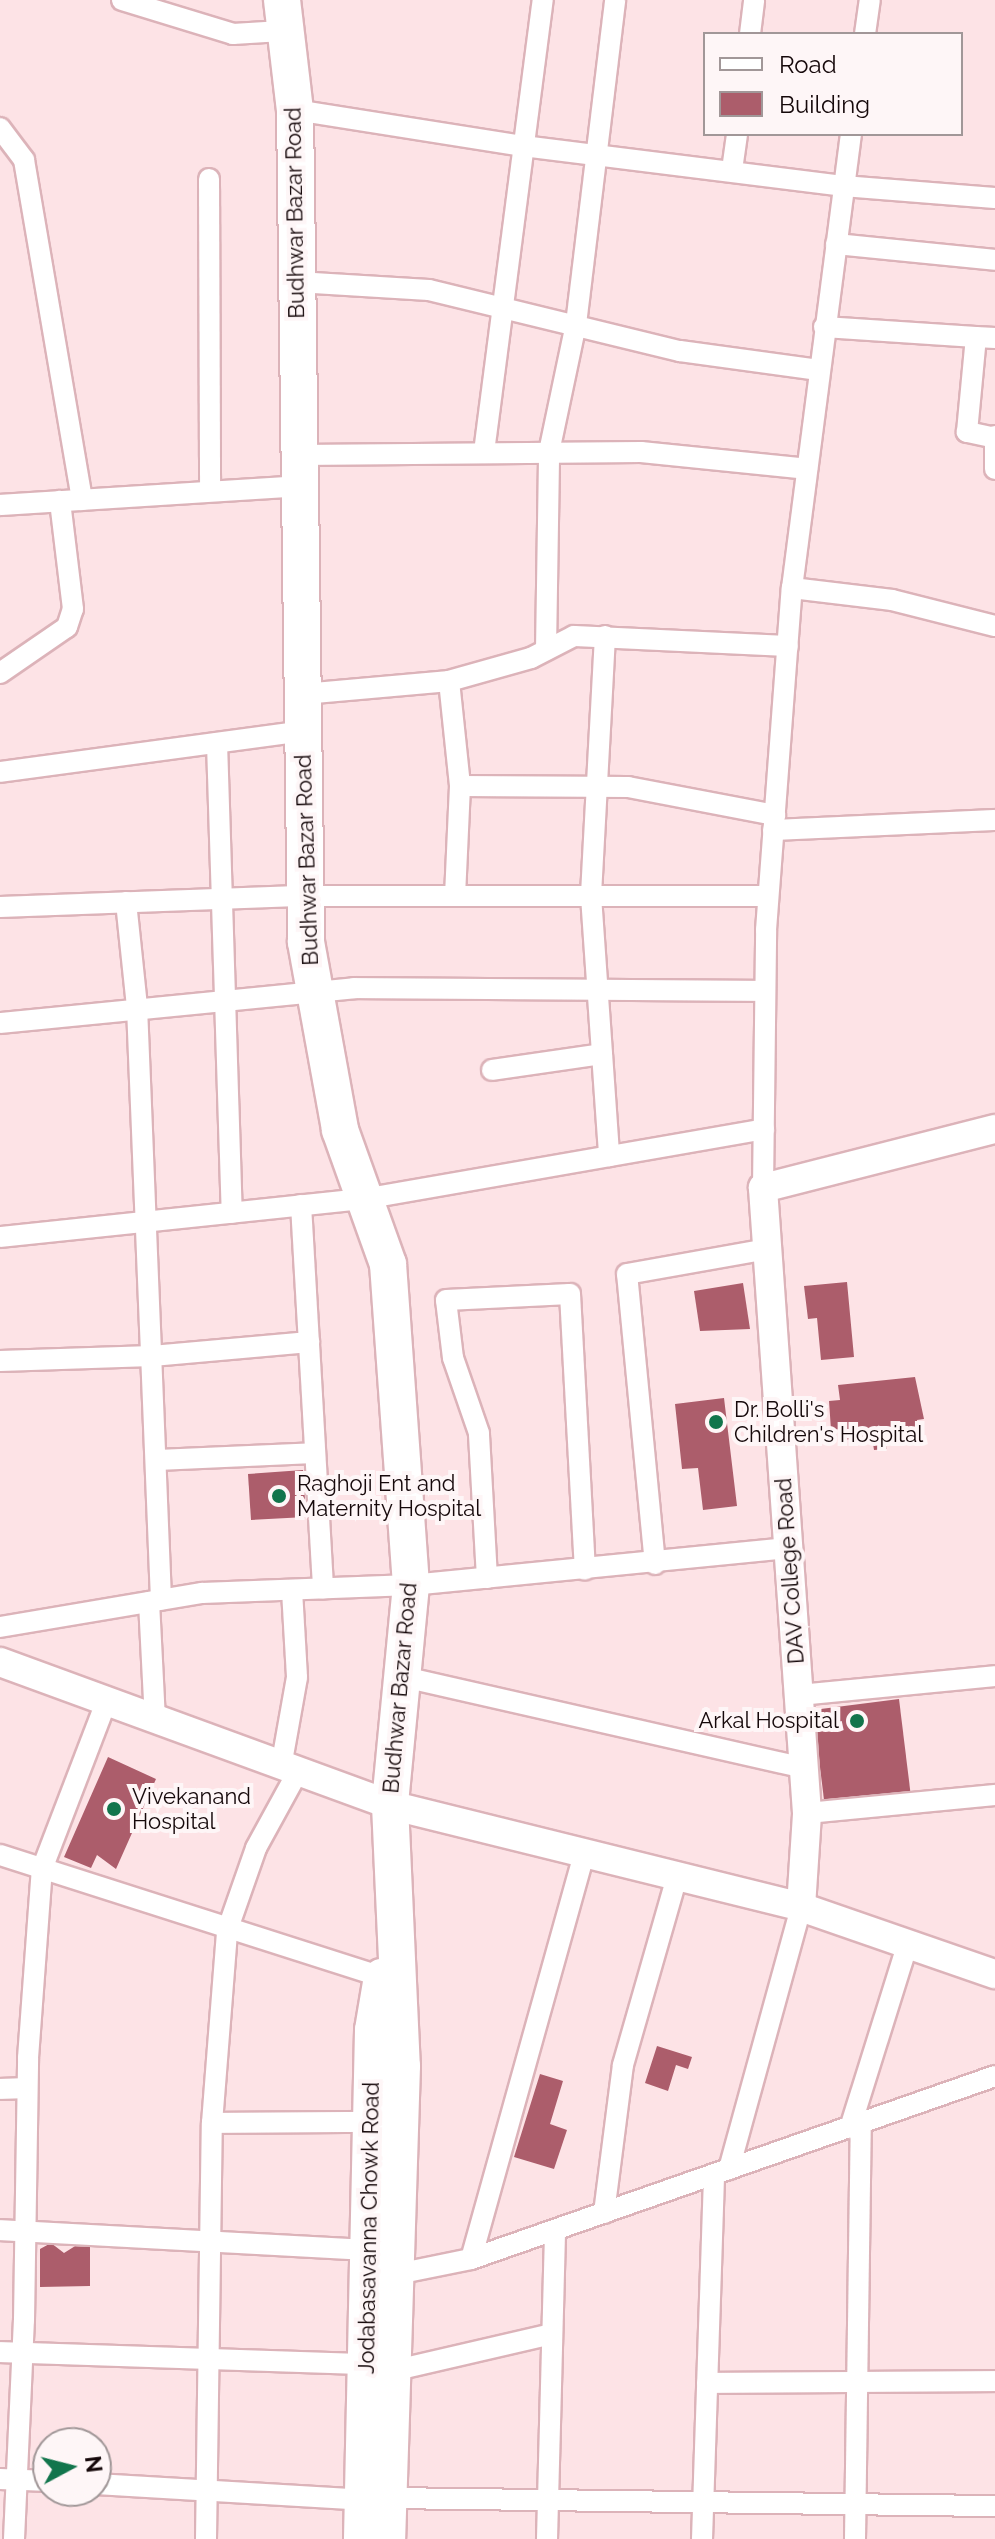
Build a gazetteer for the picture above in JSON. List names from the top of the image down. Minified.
{"streets":{"highway":["Budhwar Bazar Road","Jodabasavanna Chowk Road"],"street":["DAV College Road"]},"crossings":[["Budhwar Bazar Road","Jodabasavanna Chowk Road"]],"places":["Dr. Bolli's Children's Hospital","Raghoji Ent and Maternity Hospital","Arkal Hospital","Vivekanand Hospital"],"legend":["Road","Building"],"north":"right"}
